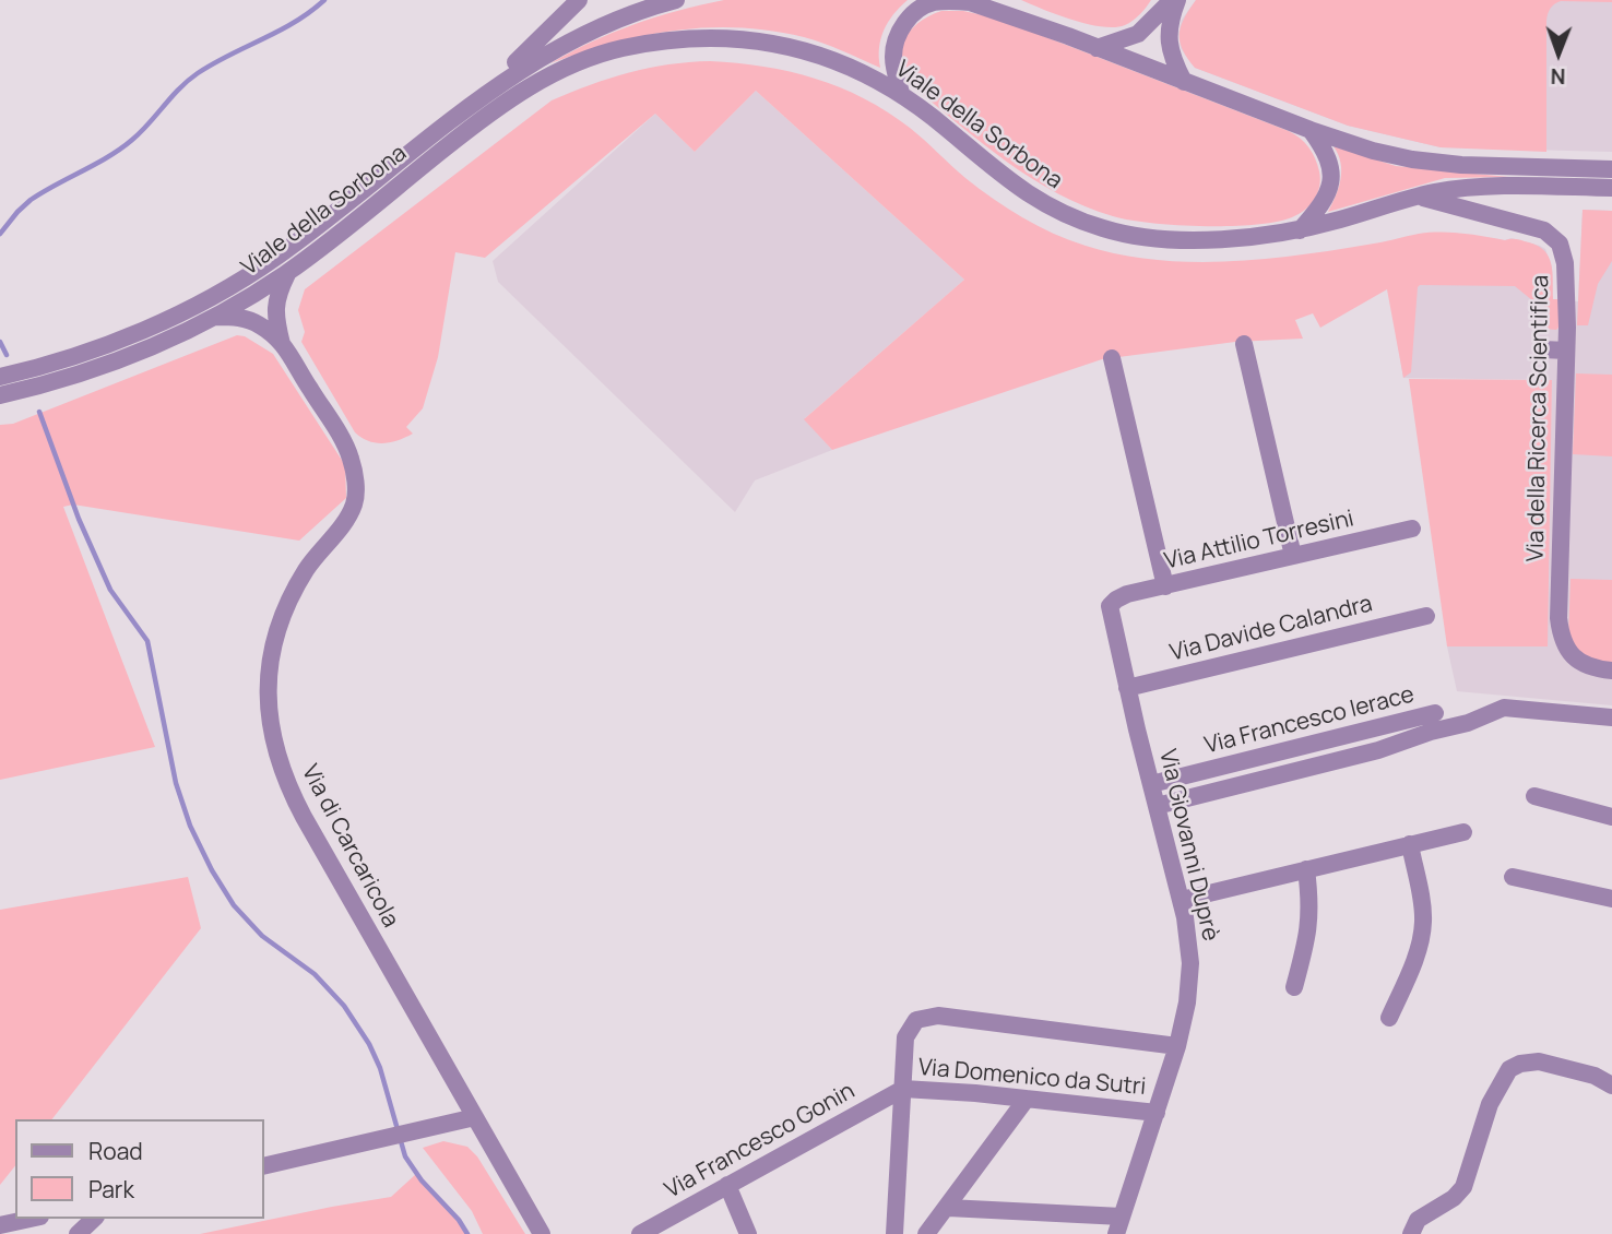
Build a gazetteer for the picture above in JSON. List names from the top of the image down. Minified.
{"streets":{"street":["Viale della Sorbona","Via della Ricerca Scientifica","Via Attilio Torresini","Via Davide Calandra","Via Francesco Ierace","Via Giovanni Duprè","Via di Carcaricola","Via Domenico da Sutri","Via Francesco Gonin"]},"crossings":[["Viale della Sorbona","Via della Ricerca Scientifica"],["Viale della Sorbona","Via di Carcaricola"],["Via Attilio Torresini","Via Giovanni Duprè"],["Via Davide Calandra","Via Giovanni Duprè"],["Via Francesco Ierace","Via Giovanni Duprè"],["Via Giovanni Duprè","Via Domenico da Sutri"],["Via Domenico da Sutri","Via Francesco Gonin"]],"legend":["Road","Park"],"north":"bottom"}
